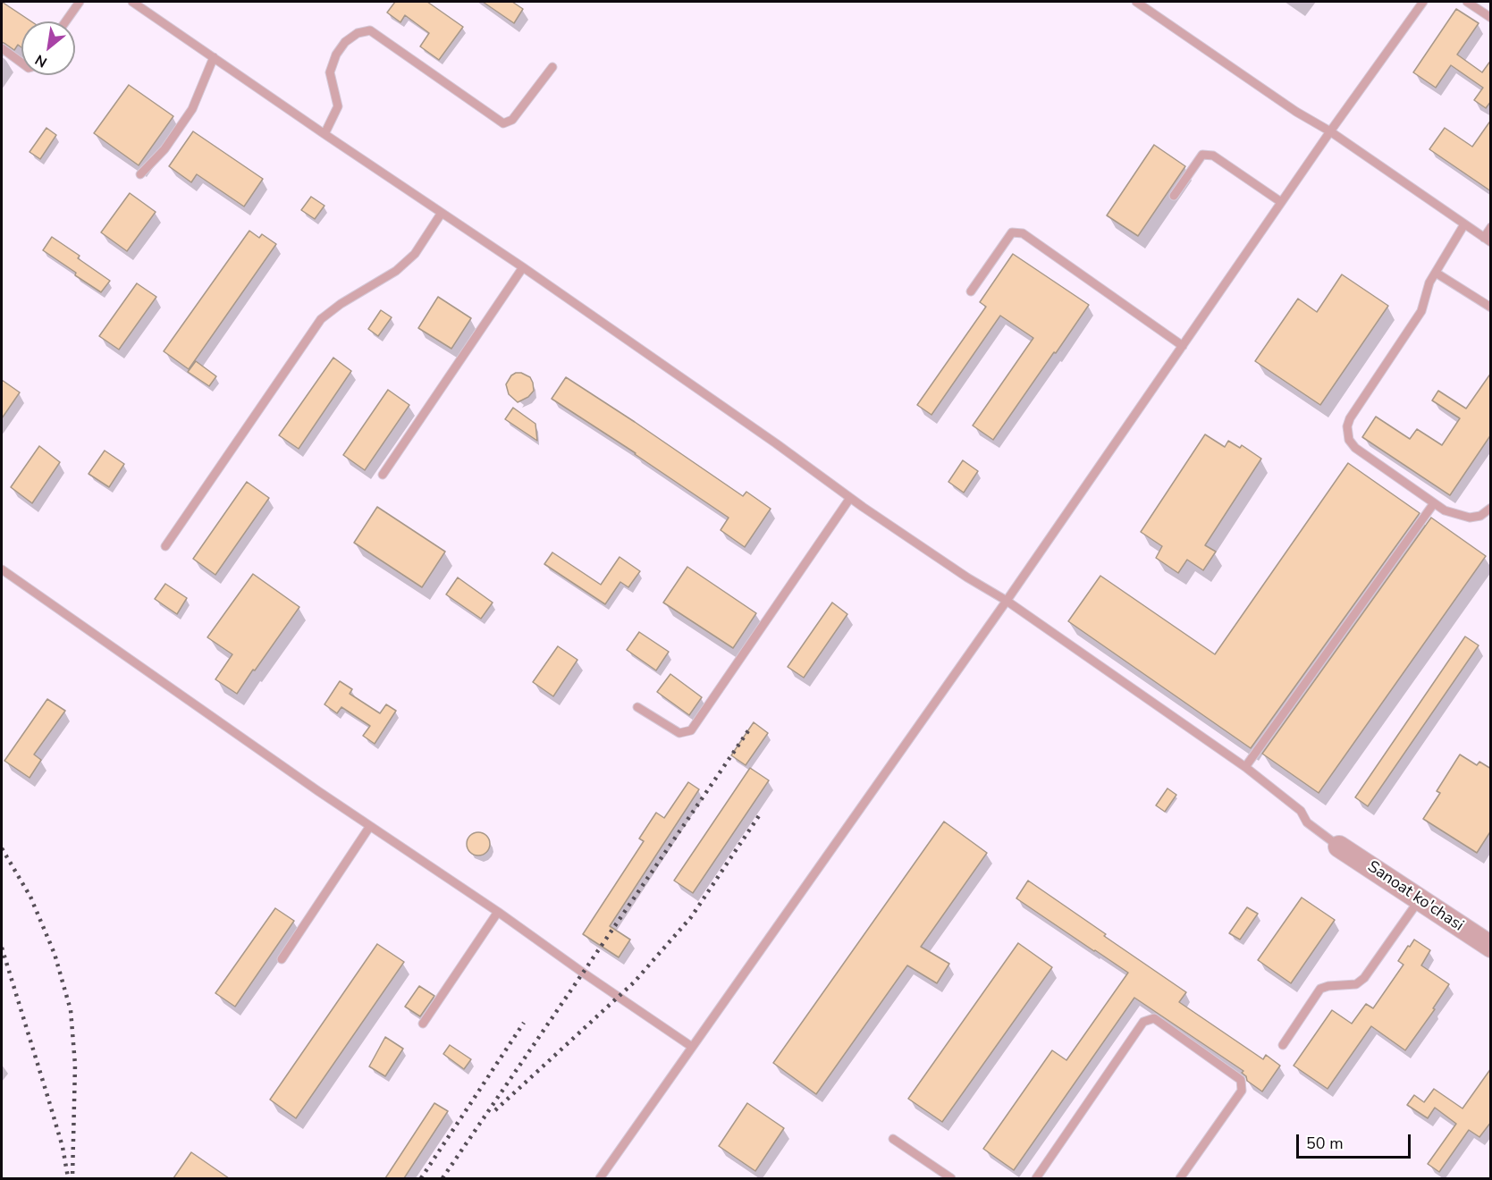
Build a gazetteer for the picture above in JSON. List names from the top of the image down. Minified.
{"streets":{"street":["Sanoat ko'chasi"]},"scale_bar":"50 m","north":"bottom left"}
